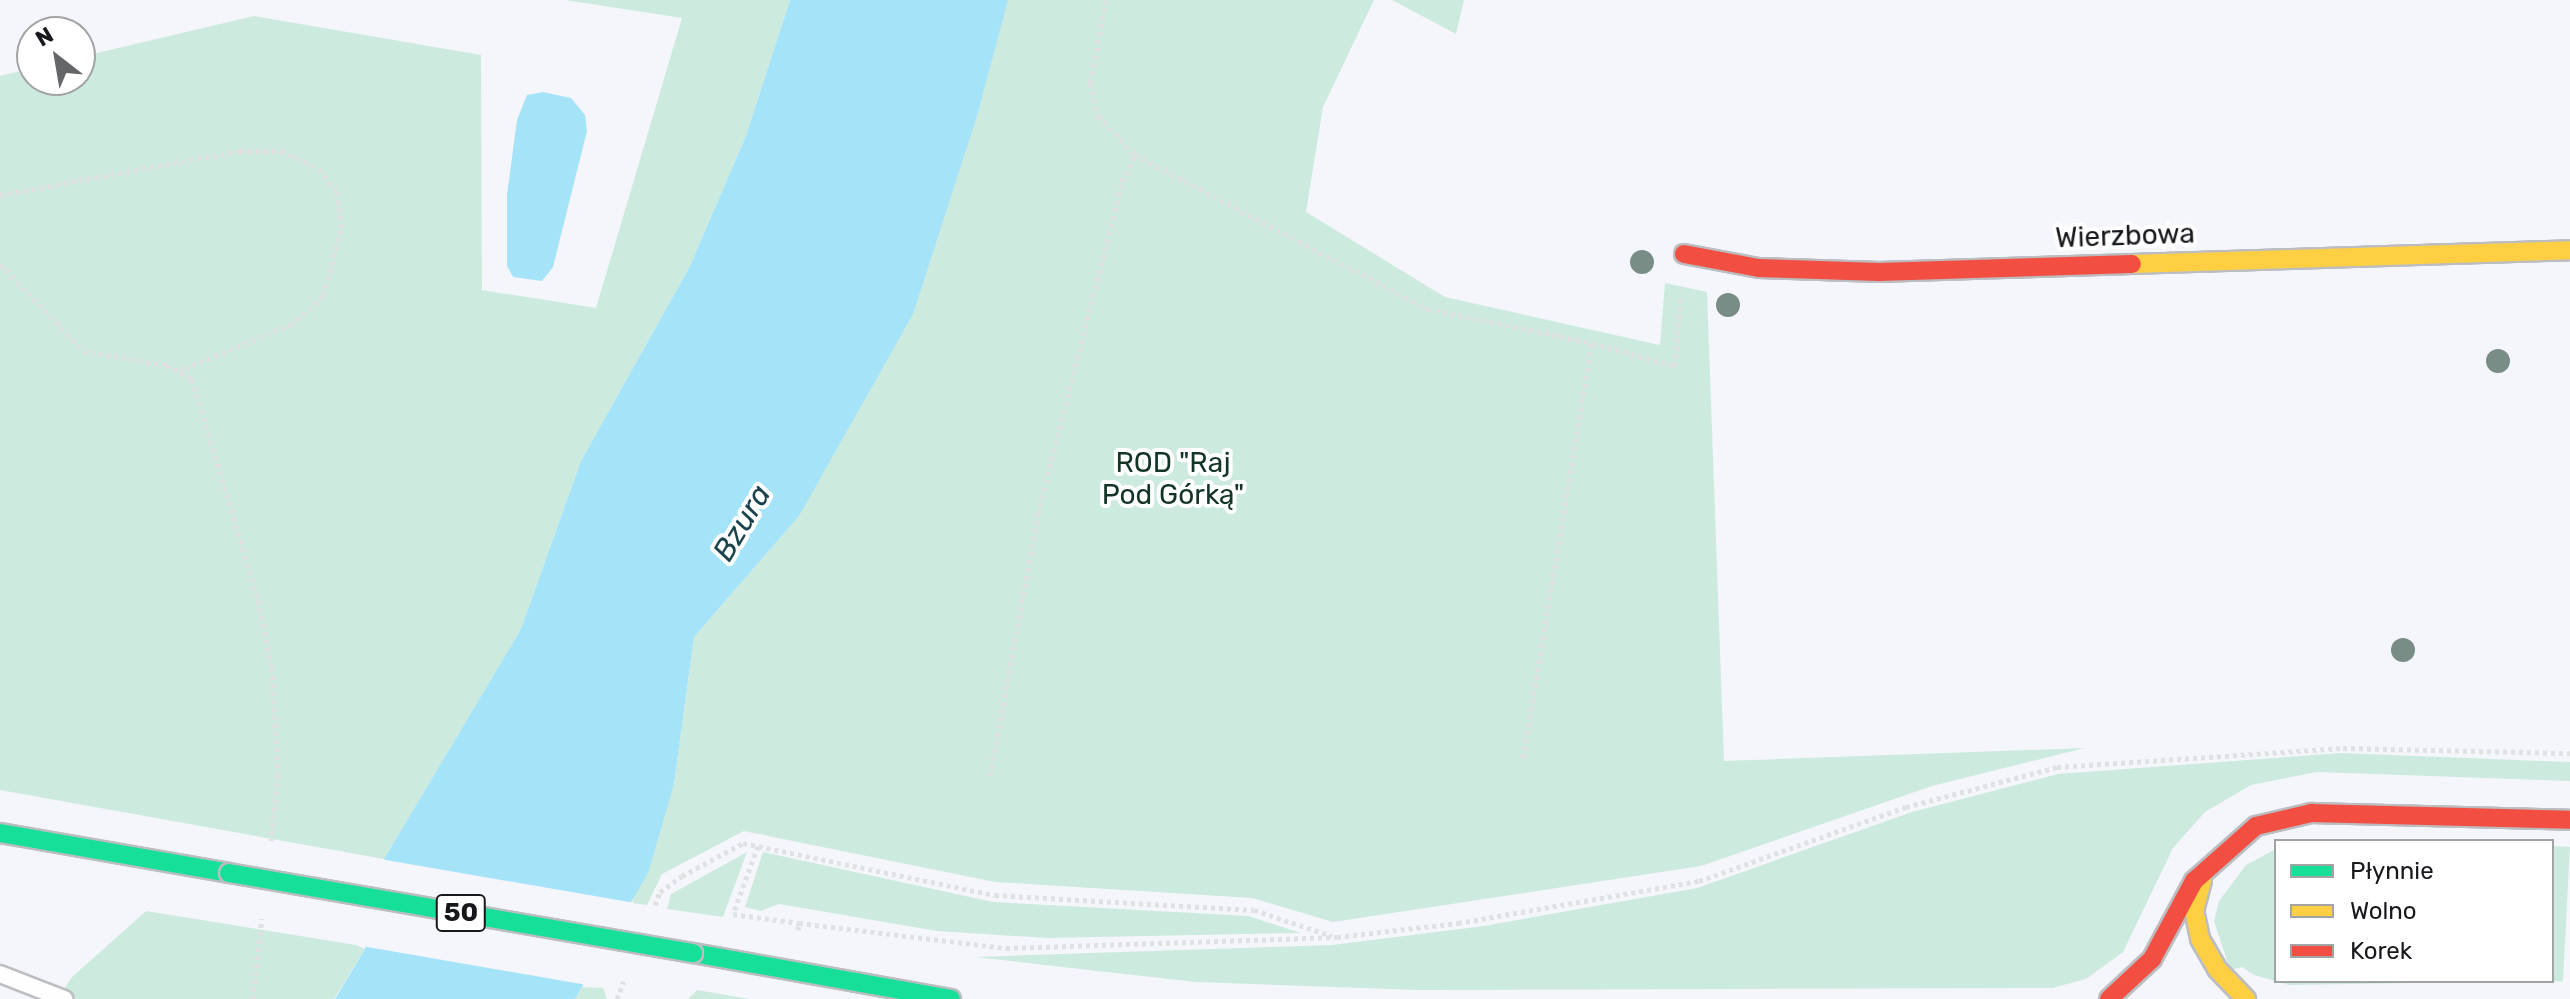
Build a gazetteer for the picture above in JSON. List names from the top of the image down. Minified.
{"streets":{"main road":["Wierzbowa","50"]},"water":["Bzura"],"parks":["ROD \"Raj Pod Górką\""],"legend":["Płynnie","Wolno","Korek"],"north":"top left"}
